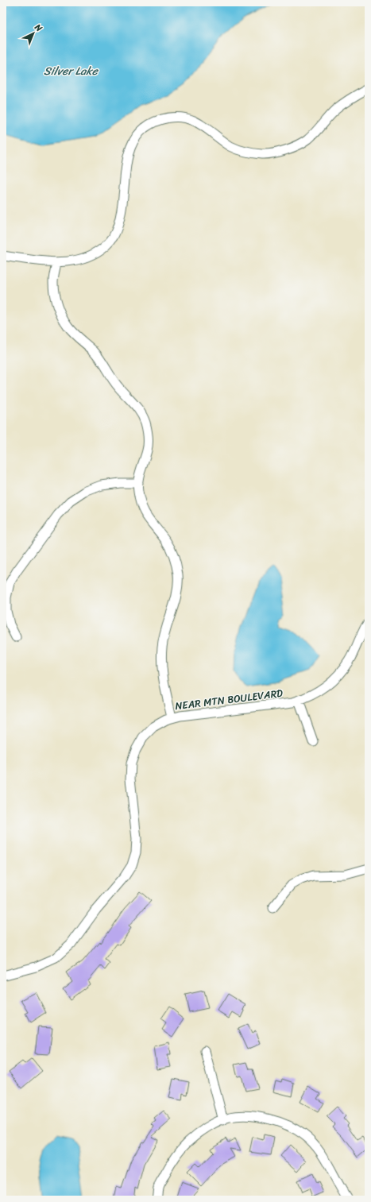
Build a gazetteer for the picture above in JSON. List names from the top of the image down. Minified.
{"streets":{"street":["NEAR MTN BOULEVARD"]},"water":["Silver Lake"],"north":"top right"}
